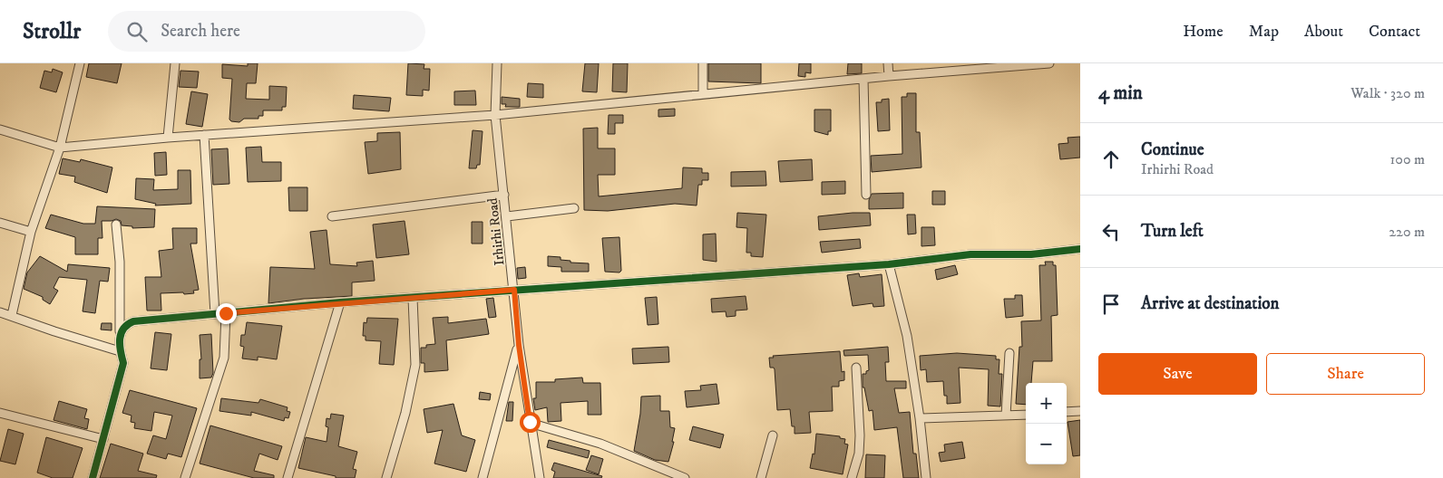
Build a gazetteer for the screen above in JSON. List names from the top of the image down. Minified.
{"streets":{"street":["Irhirhi Road"]},"page":{"header":"Strollr","search":"Search here","nav":["Home","Map","About","Contact"],"heading":["4 min","Walk · 320 m"],"list":[["Continue","Irhirhi Road","100 m"],["Turn left","220 m"],"Arrive at destination"],"buttons":["Save","Share"],"map_buttons":["+","−"]}}
